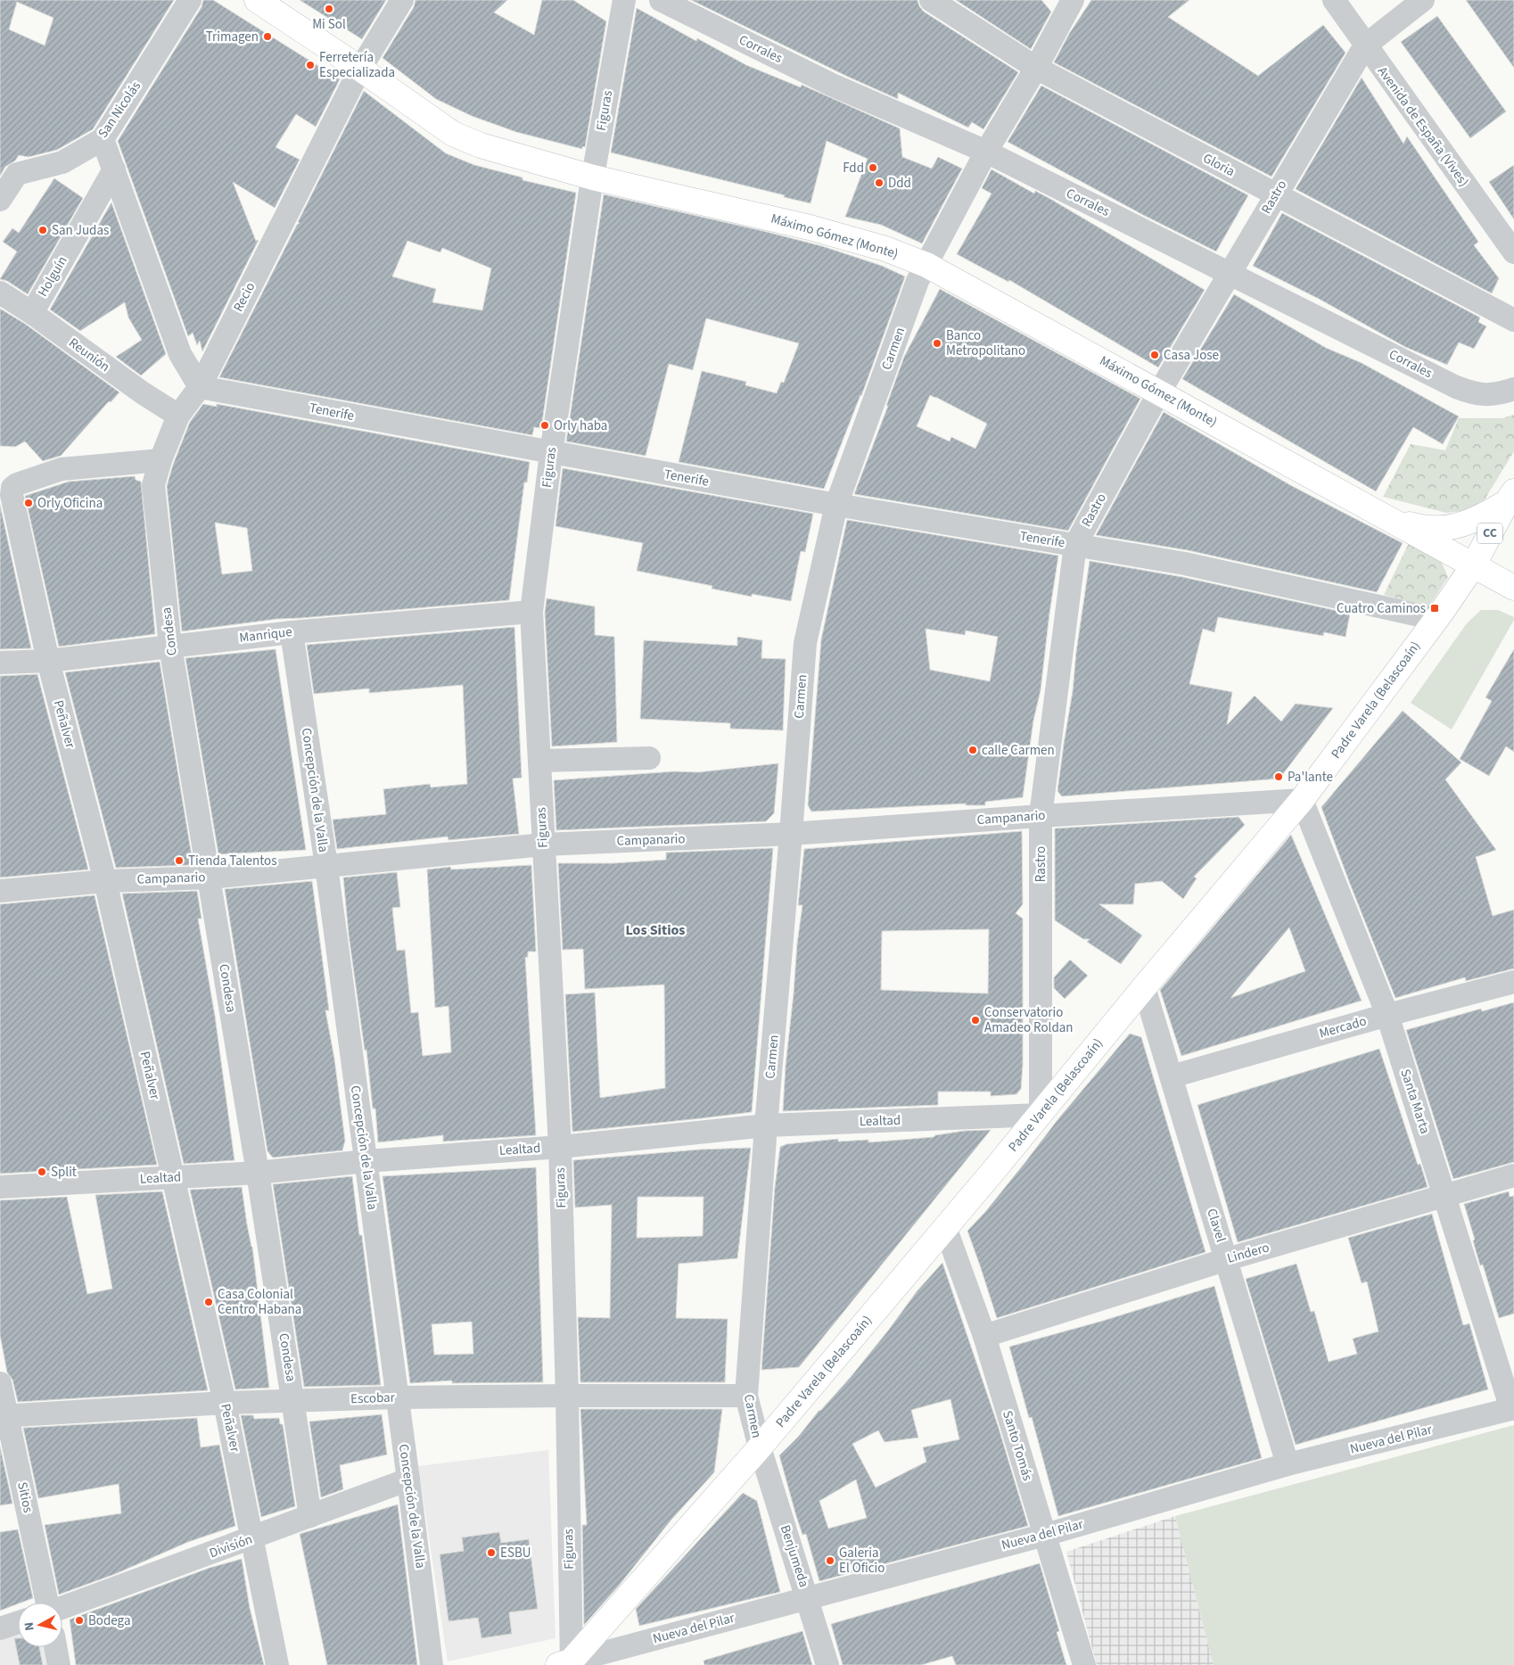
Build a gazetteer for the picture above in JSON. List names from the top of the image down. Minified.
{"streets":{"main road":["Máximo Gómez (Monte)","CC","Padre Varela (Belascoaín)"],"street":["Corrales","San Nicolás","Figuras","Avenida de España (Vives)","Gloria","Rastro","Holguín","Recio","Carmen","Reunión","Tenerife","Condesa","Manrique","Peñalver","Concepción de la Valla","Campanario","Mercado","Santa Marta","Lealtad","Clavel","Lindero","Escobar","Nueva del Pilar","Santo Tomás","Sitios","División","Benjumeda"]},"crossings":[["Corrales","Rastro"],["Corrales","Carmen"],["Figuras","Máximo Gómez (Monte)"],["Figuras","Tenerife"],["Figuras","Manrique"],["Figuras","Padre Varela (Belascoaín)"],["Figuras","Campanario"],["Figuras","Lealtad"],["Figuras","Escobar"],["Figuras","Nueva del Pilar"],["Avenida de España (Vives)","Rastro"],["Gloria","Rastro"],["Gloria","Carmen"],["Rastro","Máximo Gómez (Monte)"],["Rastro","Tenerife"],["Rastro","Padre Varela (Belascoaín)"],["Rastro","Campanario"],["Rastro","Lealtad"],["Máximo Gómez (Monte)","Recio"],["Máximo Gómez (Monte)","Carmen"],["Máximo Gómez (Monte)","Padre Varela (Belascoaín)"],["Holguín","Reunión"],["Recio","Reunión"],["Recio","Tenerife"],["Recio","Condesa"],["Recio","Peñalver"],["Carmen","Tenerife"],["Carmen","Padre Varela (Belascoaín)"],["Carmen","Campanario"],["Carmen","Lealtad"],["Carmen","Escobar"],["Carmen","Benjumeda"],["Tenerife","Padre Varela (Belascoaín)"],["Condesa","Manrique"],["Condesa","Peñalver"],["Condesa","Campanario"],["Condesa","Lealtad"],["Condesa","Escobar"],["Condesa","División"],["Manrique","Peñalver"],["Manrique","Concepción de la Valla"],["Padre Varela (Belascoaín)","Campanario"],["Padre Varela (Belascoaín)","Santa Marta"],["Padre Varela (Belascoaín)","Lealtad"],["Padre Varela (Belascoaín)","Clavel"],["Padre Varela (Belascoaín)","Nueva del Pilar"],["Padre Varela (Belascoaín)","Santo Tomás"],["Padre Varela (Belascoaín)","Benjumeda"],["Peñalver","Campanario"],["Peñalver","Lealtad"],["Peñalver","Escobar"],["Peñalver","División"],["Concepción de la Valla","Campanario"],["Concepción de la Valla","Lealtad"],["Concepción de la Valla","Escobar"],["Concepción de la Valla","División"],["Campanario","Santa Marta"],["Mercado","Santa Marta"],["Mercado","Clavel"],["Santa Marta","Lindero"],["Santa Marta","Nueva del Pilar"],["Clavel","Lindero"],["Clavel","Nueva del Pilar"],["Lindero","Santo Tomás"],["Escobar","Sitios"],["Nueva del Pilar","Santo Tomás"],["Nueva del Pilar","Benjumeda"]],"districts":["Los Sitios"],"places":{"other":["Mi Sol","Trimagen","Ferretería Especializada","Fdd","Ddd","San Judas","Banco Metropolitano","Casa Jose","Orly haba","Orly Oficina","calle Carmen","Pa'lante","Tienda Talentos","Conservatorio Amadeo Roldan","Split","Casa Colonial Centro Habana","ESBU","Galeria El Oficio","Bodega"],"transit":["Cuatro Caminos"]},"north":"left"}
